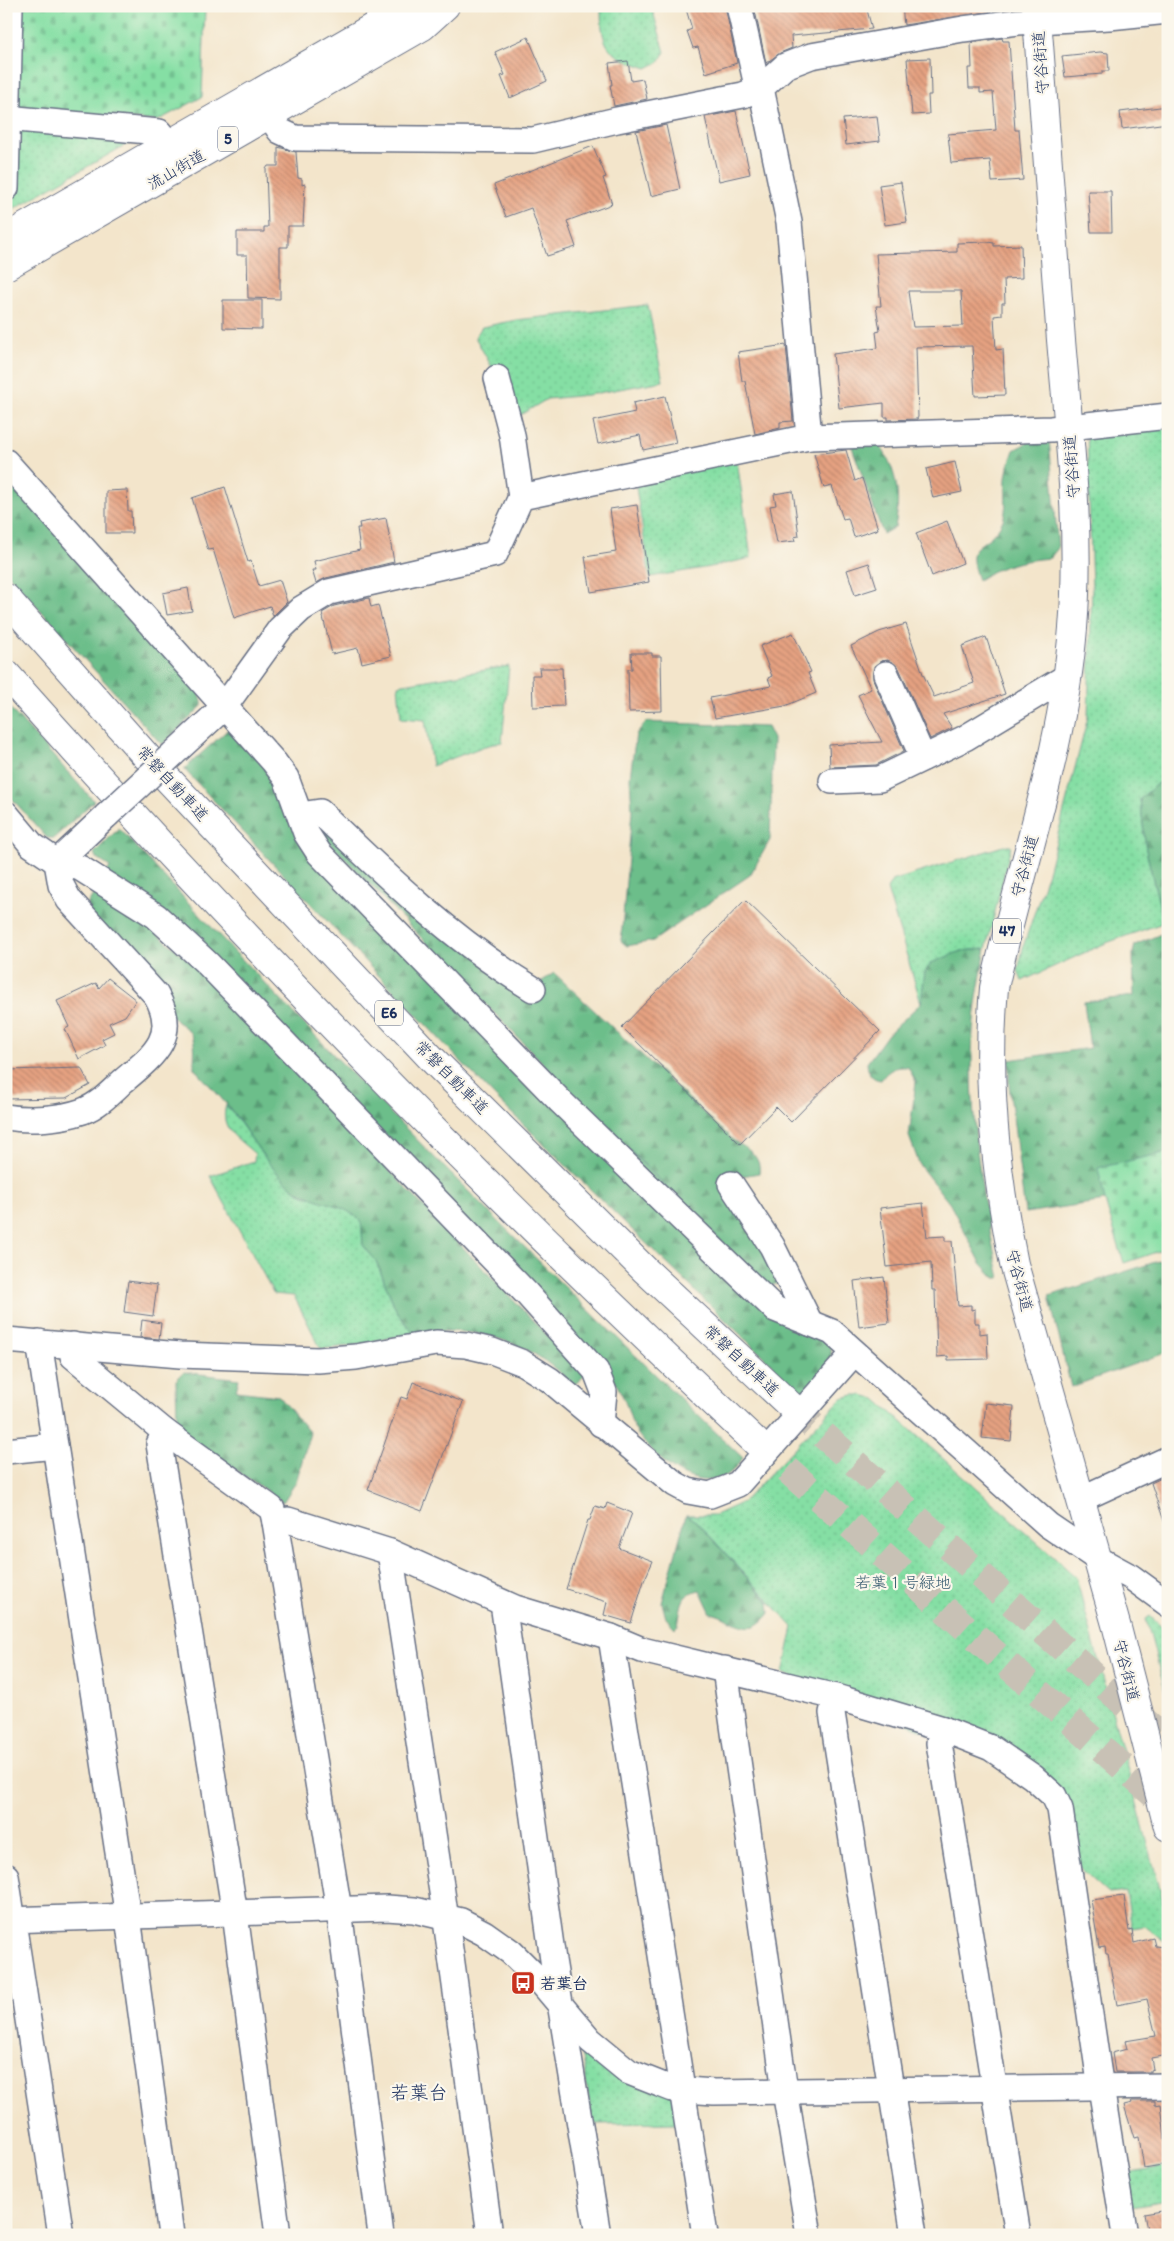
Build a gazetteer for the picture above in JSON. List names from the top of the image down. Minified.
{"streets":{"main road":["守谷街道","5","流山街道","常磐自動車道","47","E6"]},"districts":["若葉台"],"parks":["若葉１号緑地"],"places":{"bus stop":["若葉台"]}}
